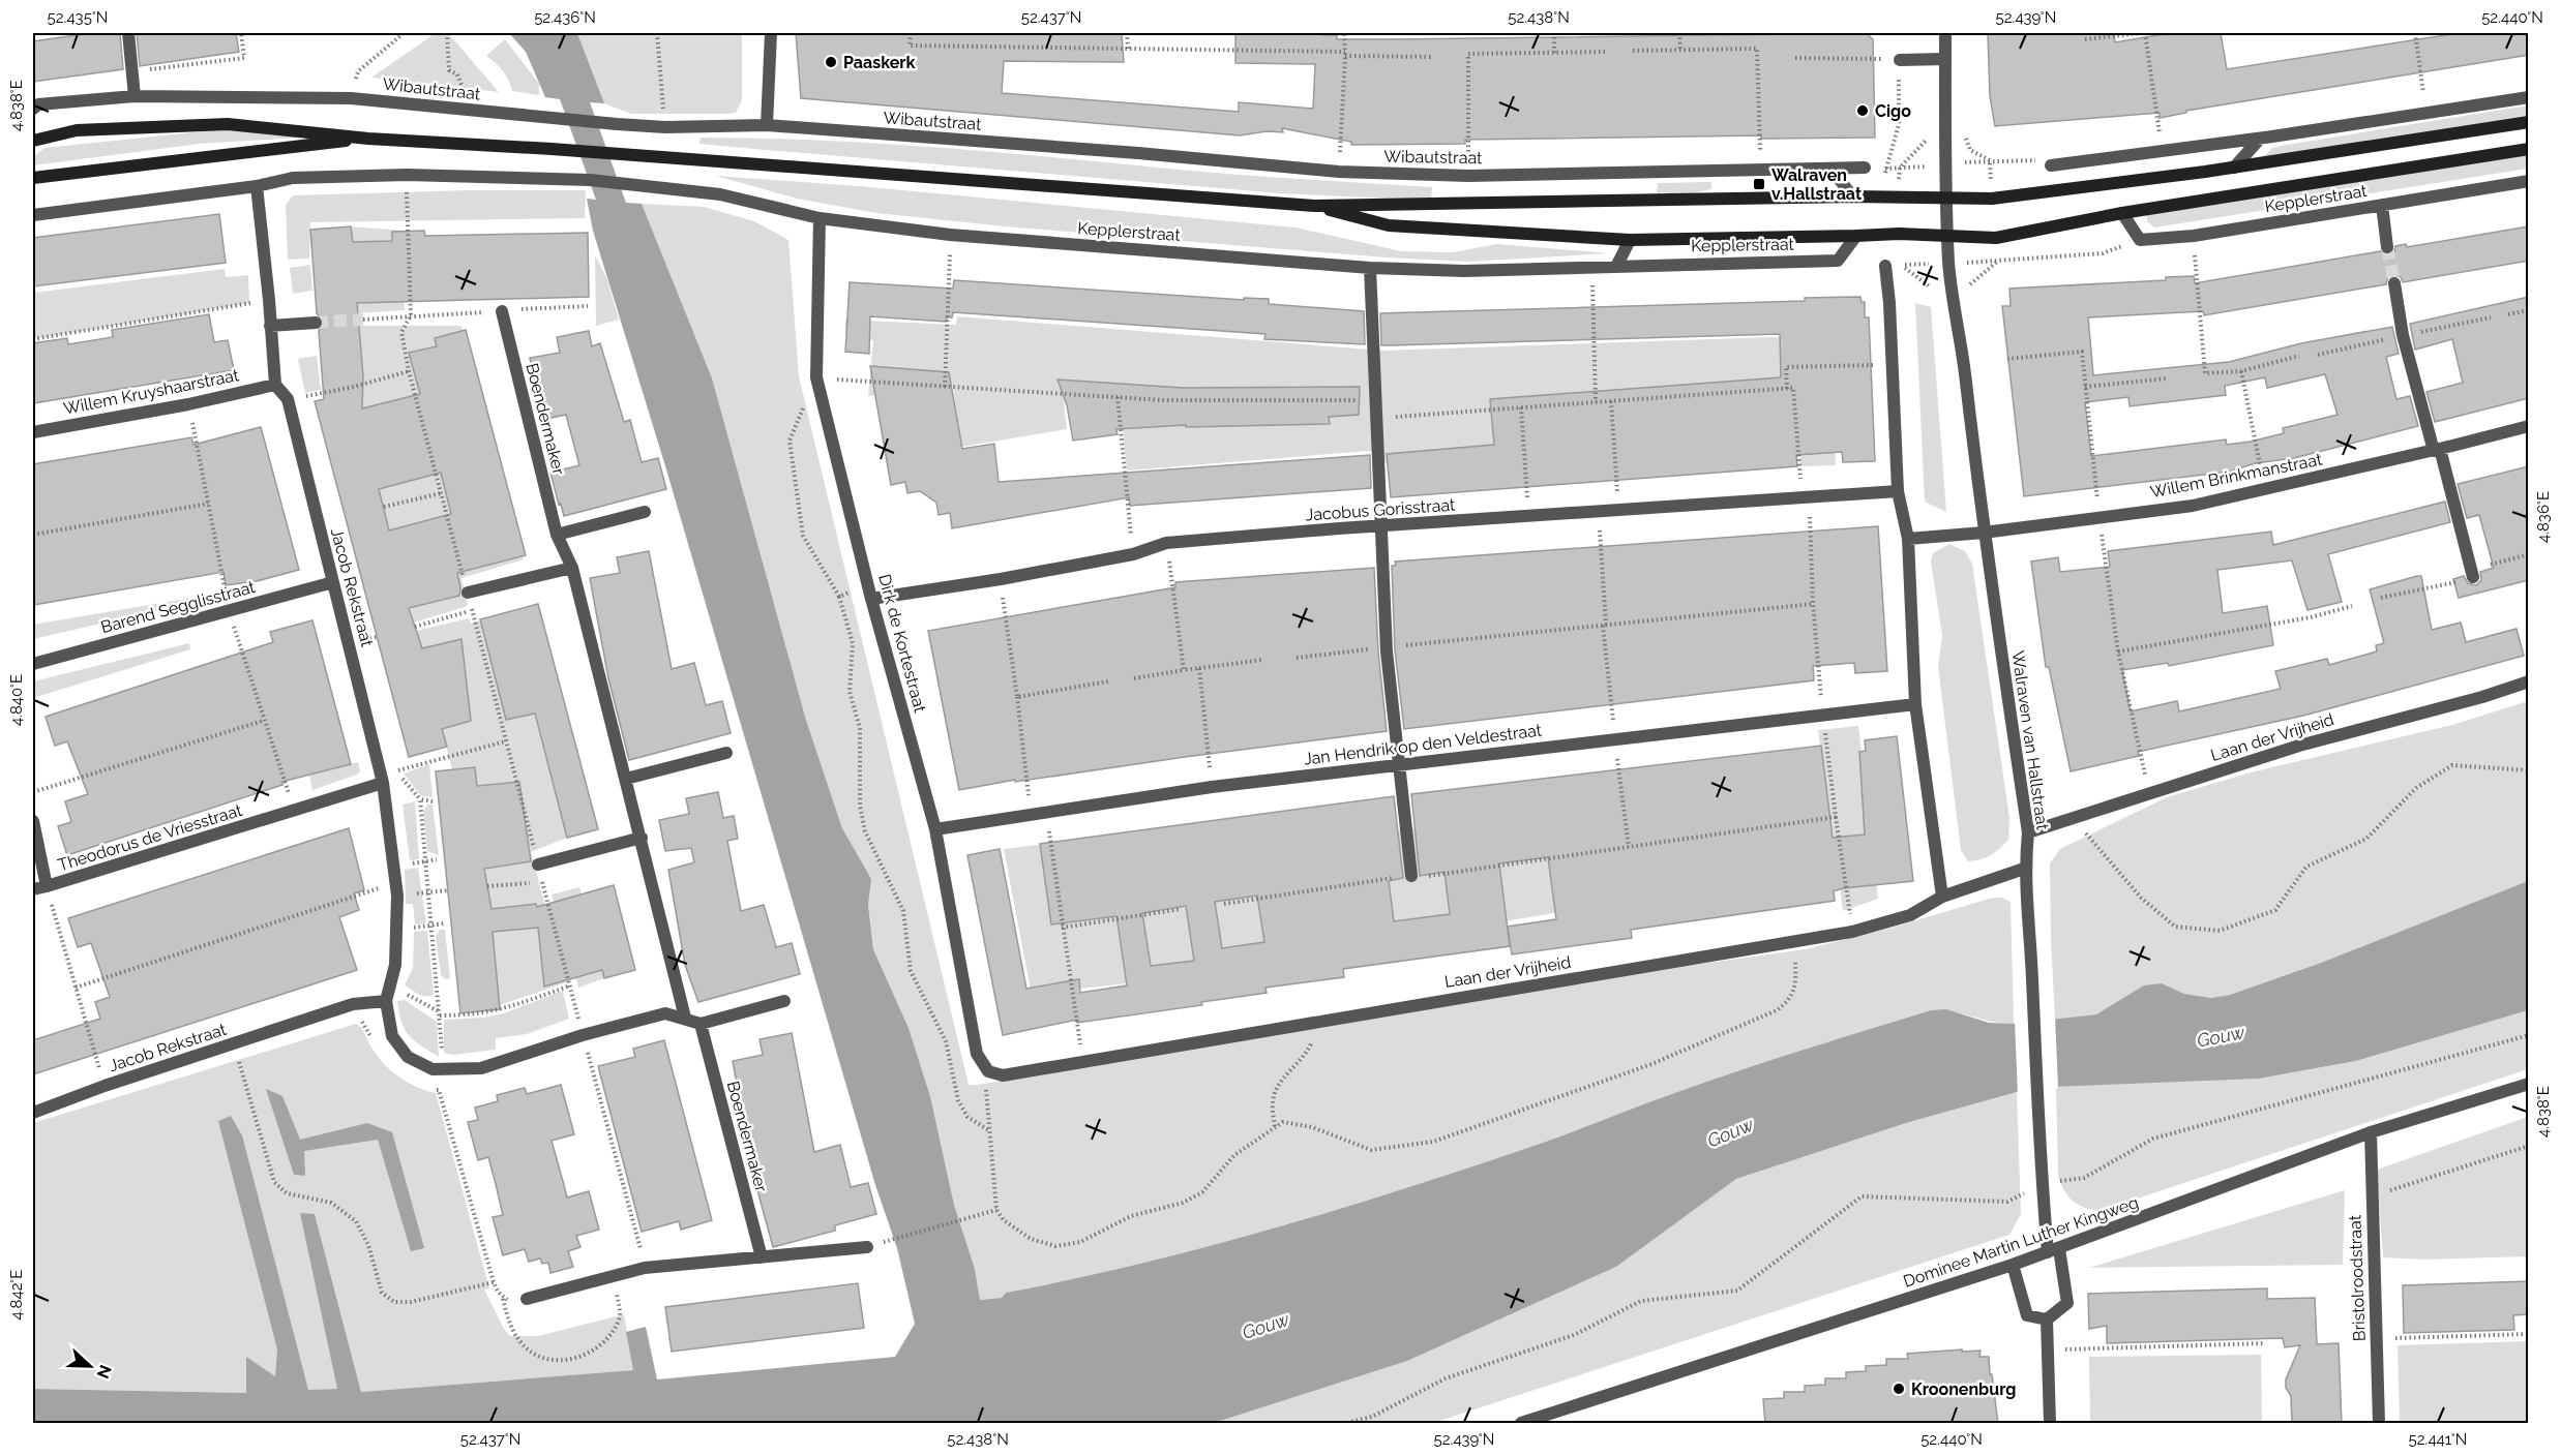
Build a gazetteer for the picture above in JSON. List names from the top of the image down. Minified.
{"streets":{"main road":["Kepplerstraat"],"street":["Wibautstraat","Willem Kruyshaarstraat","Boendermaker","Willem Brinkmanstraat","Jacobus Gorisstraat","Jacob Rekstraat","Barend Segglisstraat","Dirk de Kortestraat","Laan der Vrijheid","Walraven van Hallstraat","Jan Hendrik op den Veldestraat","Theodorus de Vriesstraat","Dominee Martin Luther Kingweg","Bristolroodstraat"]},"crossings":[["Kepplerstraat","Dirk de Kortestraat"],["Kepplerstraat","Walraven van Hallstraat"],["Willem Kruyshaarstraat","Jacob Rekstraat"],["Willem Brinkmanstraat","Walraven van Hallstraat"],["Jacobus Gorisstraat","Dirk de Kortestraat"],["Jacob Rekstraat","Barend Segglisstraat"],["Jacob Rekstraat","Theodorus de Vriesstraat"],["Dirk de Kortestraat","Laan der Vrijheid"],["Dirk de Kortestraat","Jan Hendrik op den Veldestraat"],["Laan der Vrijheid","Walraven van Hallstraat"],["Walraven van Hallstraat","Dominee Martin Luther Kingweg"],["Dominee Martin Luther Kingweg","Bristolroodstraat"]],"water":["Gouw"],"places":{"other":["Paaskerk","Cigo","Kroonenburg"],"transit":["Walraven v.Hallstraat"]},"north":"right","coordinates":["52.435°N","52.436°N","52.437°N","52.438°N","52.439°N","52.440°N","4.838°E","4.836°E","4.840°E","4.842°E","52.441°N"]}
